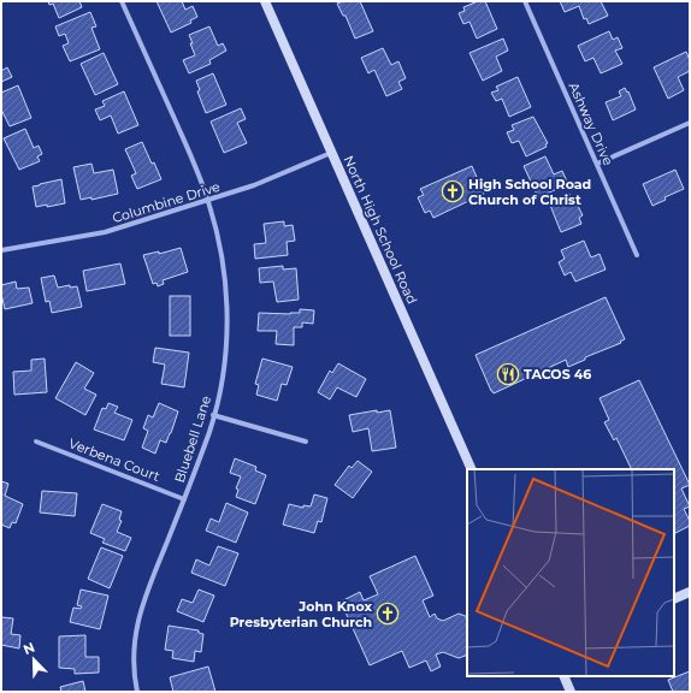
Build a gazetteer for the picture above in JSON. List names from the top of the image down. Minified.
{"streets":{"street":["Ashway Drive","Columbine Drive","North High School Road","Bluebell Lane","Verbena Court"]},"crossings":[["Columbine Drive","North High School Road"],["Columbine Drive","Bluebell Lane"],["Bluebell Lane","Verbena Court"]],"places":{"church":["High School Road Church of Christ","John Knox Presbyterian Church"],"restaurant":["TACOS 46"]},"north":"top left"}
